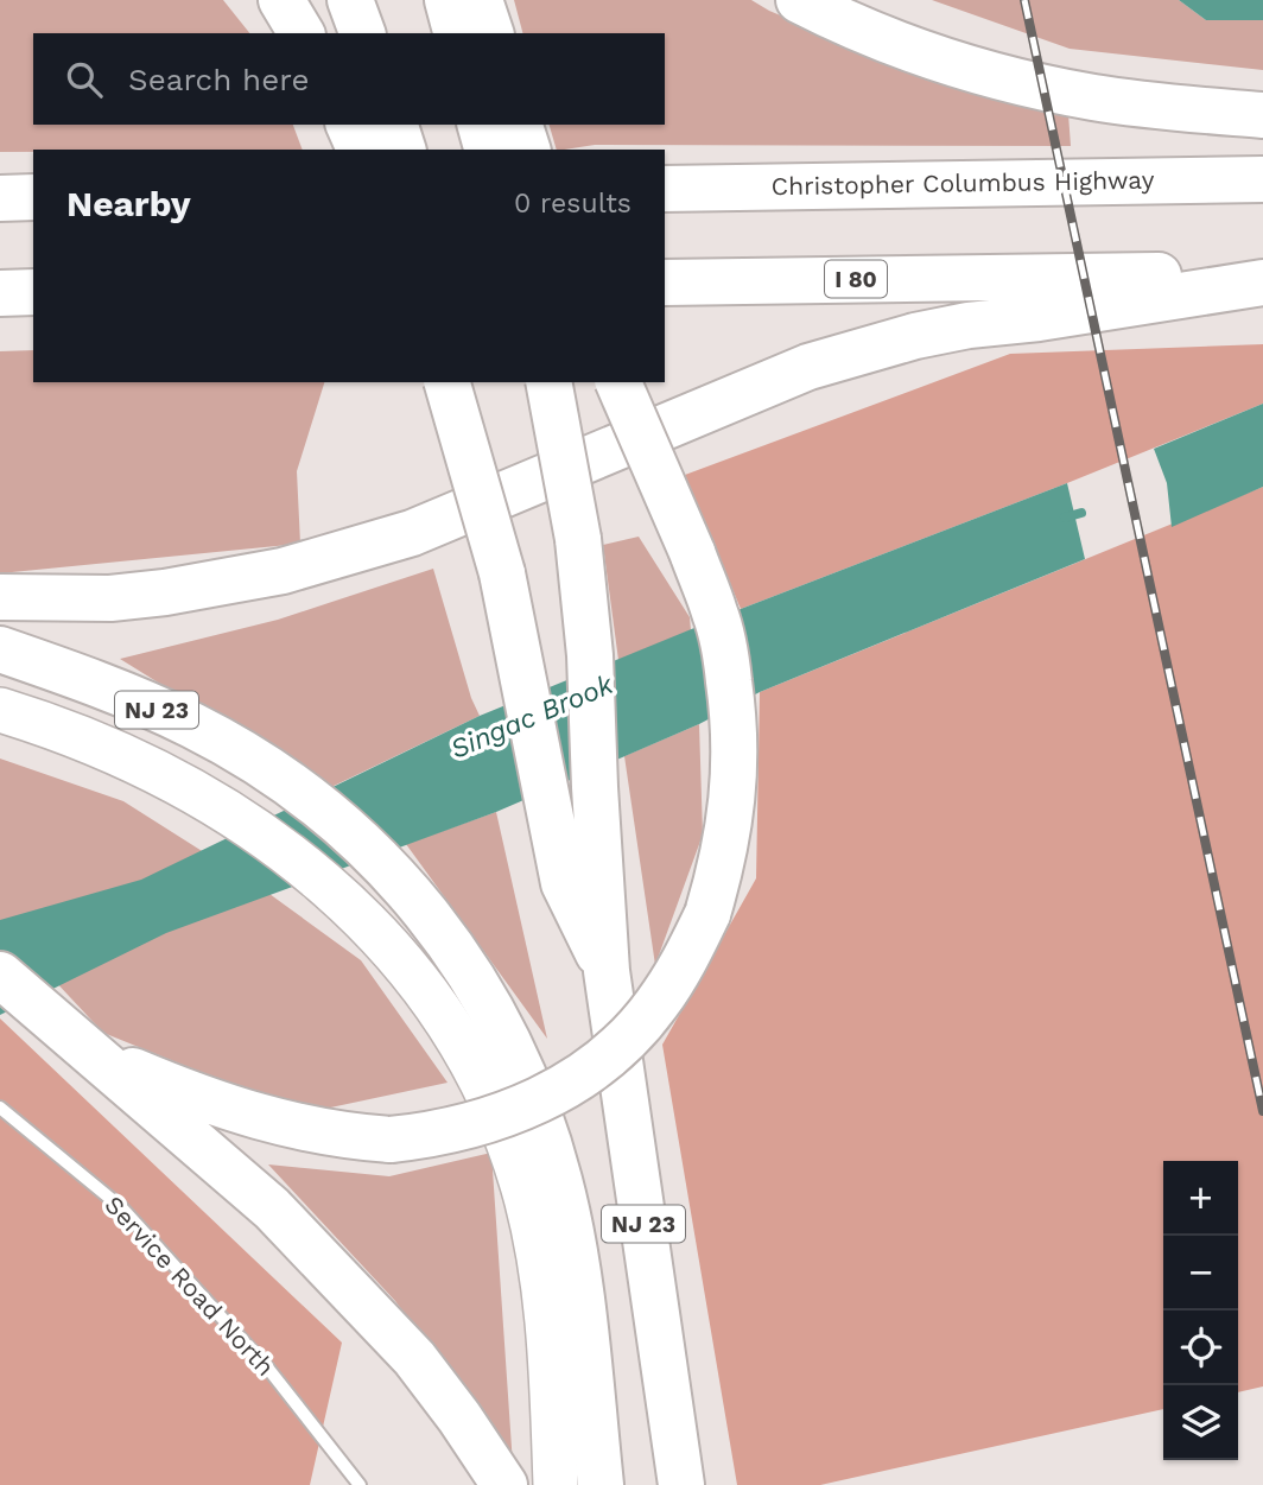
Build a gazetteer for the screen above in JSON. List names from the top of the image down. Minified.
{"streets":{"highway":["Christopher Columbus Highway","I 80","NJ 23"],"lane":["Service Road North"]},"water":["Singac Brook"],"page":{"search":"Search here","heading":["Nearby","0 results"],"map_buttons":["+","−"]}}
